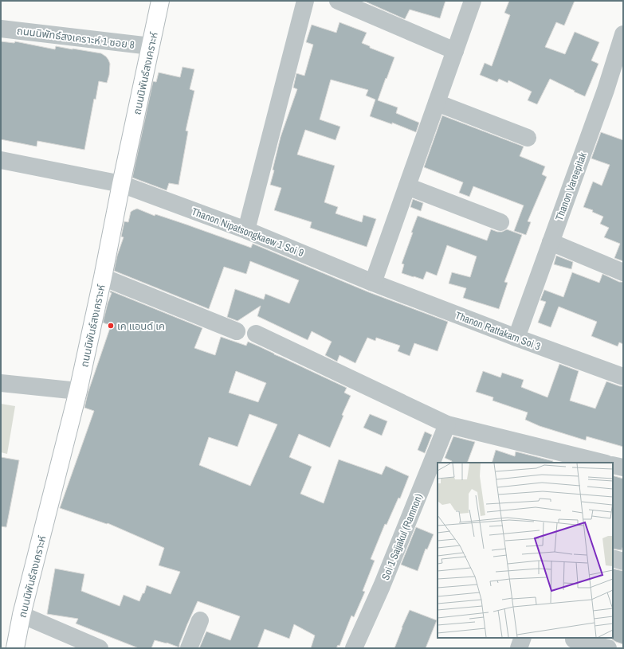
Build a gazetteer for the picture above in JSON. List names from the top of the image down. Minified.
{"streets":{"main road":["ถนนนิพันธ์สงเคราะห์"],"street":["ถนนนิพัทธ์สงเคราะห์ 1 ซอย 8","Thanon Vareepitak","Thanon Nipatsongkaew 1 Soi 9","Thanon Rattakarn Soi 3","Soi 1 Sajjakul (Ramnon)"]},"crossings":[["ถนนนิพัทธ์สงเคราะห์ 1 ซอย 8","ถนนนิพันธ์สงเคราะห์"],["ถนนนิพันธ์สงเคราะห์","Thanon Nipatsongkaew 1 Soi 9"],["Thanon Vareepitak","Thanon Rattakarn Soi 3"],["Thanon Nipatsongkaew 1 Soi 9","Thanon Rattakarn Soi 3"]],"places":["เค แอนด์ เค"]}
